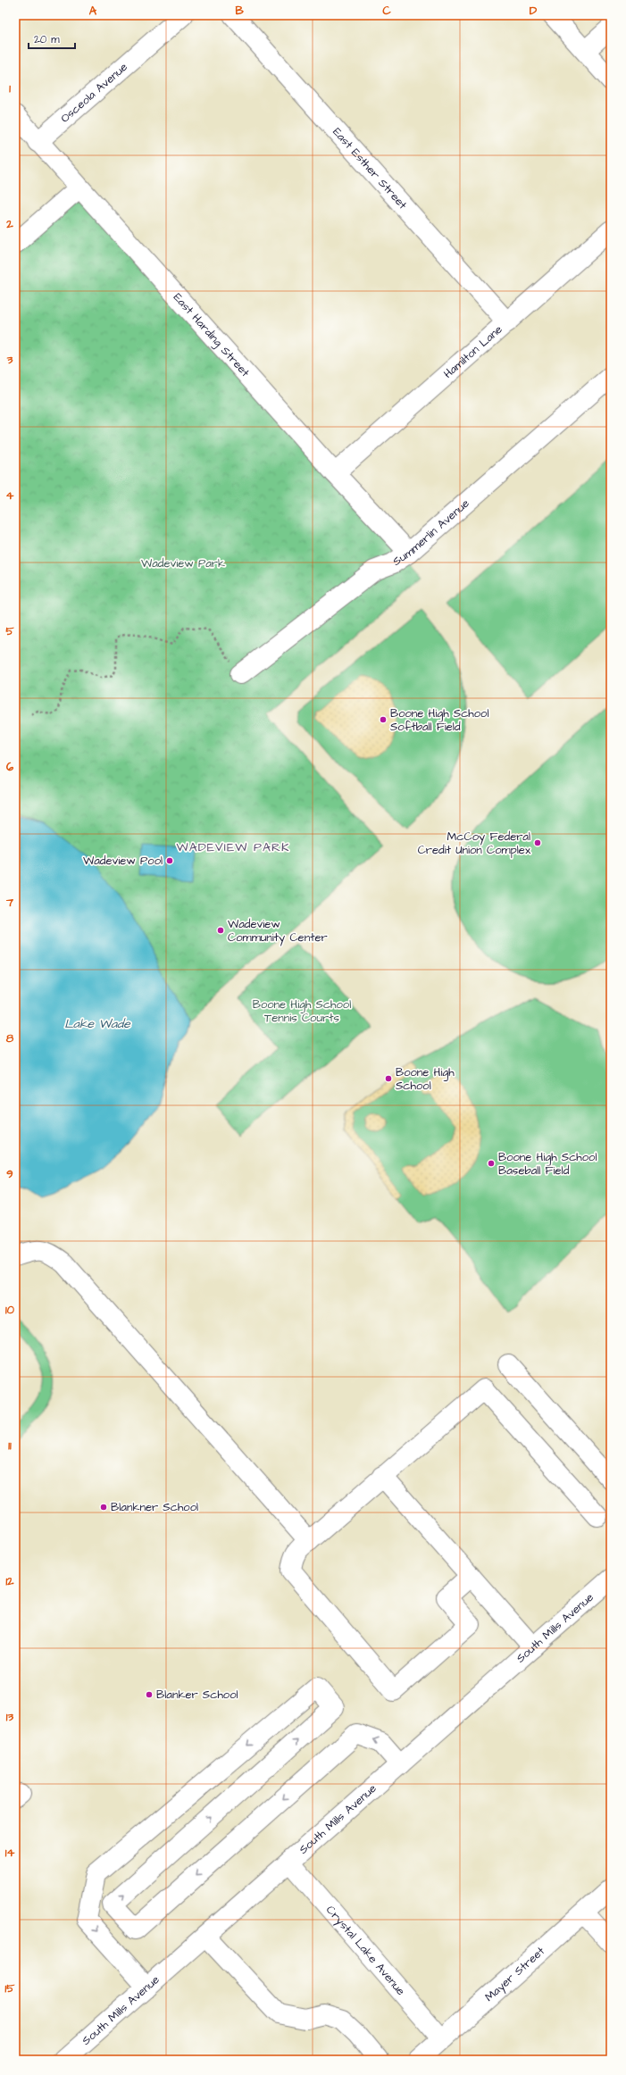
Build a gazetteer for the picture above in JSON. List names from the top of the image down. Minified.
{"streets":{"street":["Osceola Avenue","East Esther Street","East Harding Street","Hamilton Lane","Summerlin Avenue","South Mills Avenue","Crystal Lake Avenue","Mayer Street"]},"crossings":[["Osceola Avenue","East Harding Street"],["East Esther Street","Hamilton Lane"],["East Harding Street","Hamilton Lane"],["East Harding Street","Summerlin Avenue"],["South Mills Avenue","Crystal Lake Avenue"],["Crystal Lake Avenue","Mayer Street"]],"districts":["WADEVIEW PARK"],"water":["Lake Wade"],"parks":["Wadeview Park","Boone High School Tennis Courts"],"places":["Boone High School Softball Field","McCoy Federal Credit Union Complex","Wadeview Pool","Wadeview Community Center","Boone High School","Boone High School Baseball Field","Blankner School","Blanker School"],"scale_bar":"20 m","grid":{"columns":["A","B","C","D"],"rows":["1","2","3","4","5","6","7","8","9","10","11","12","13","14","15"]}}
